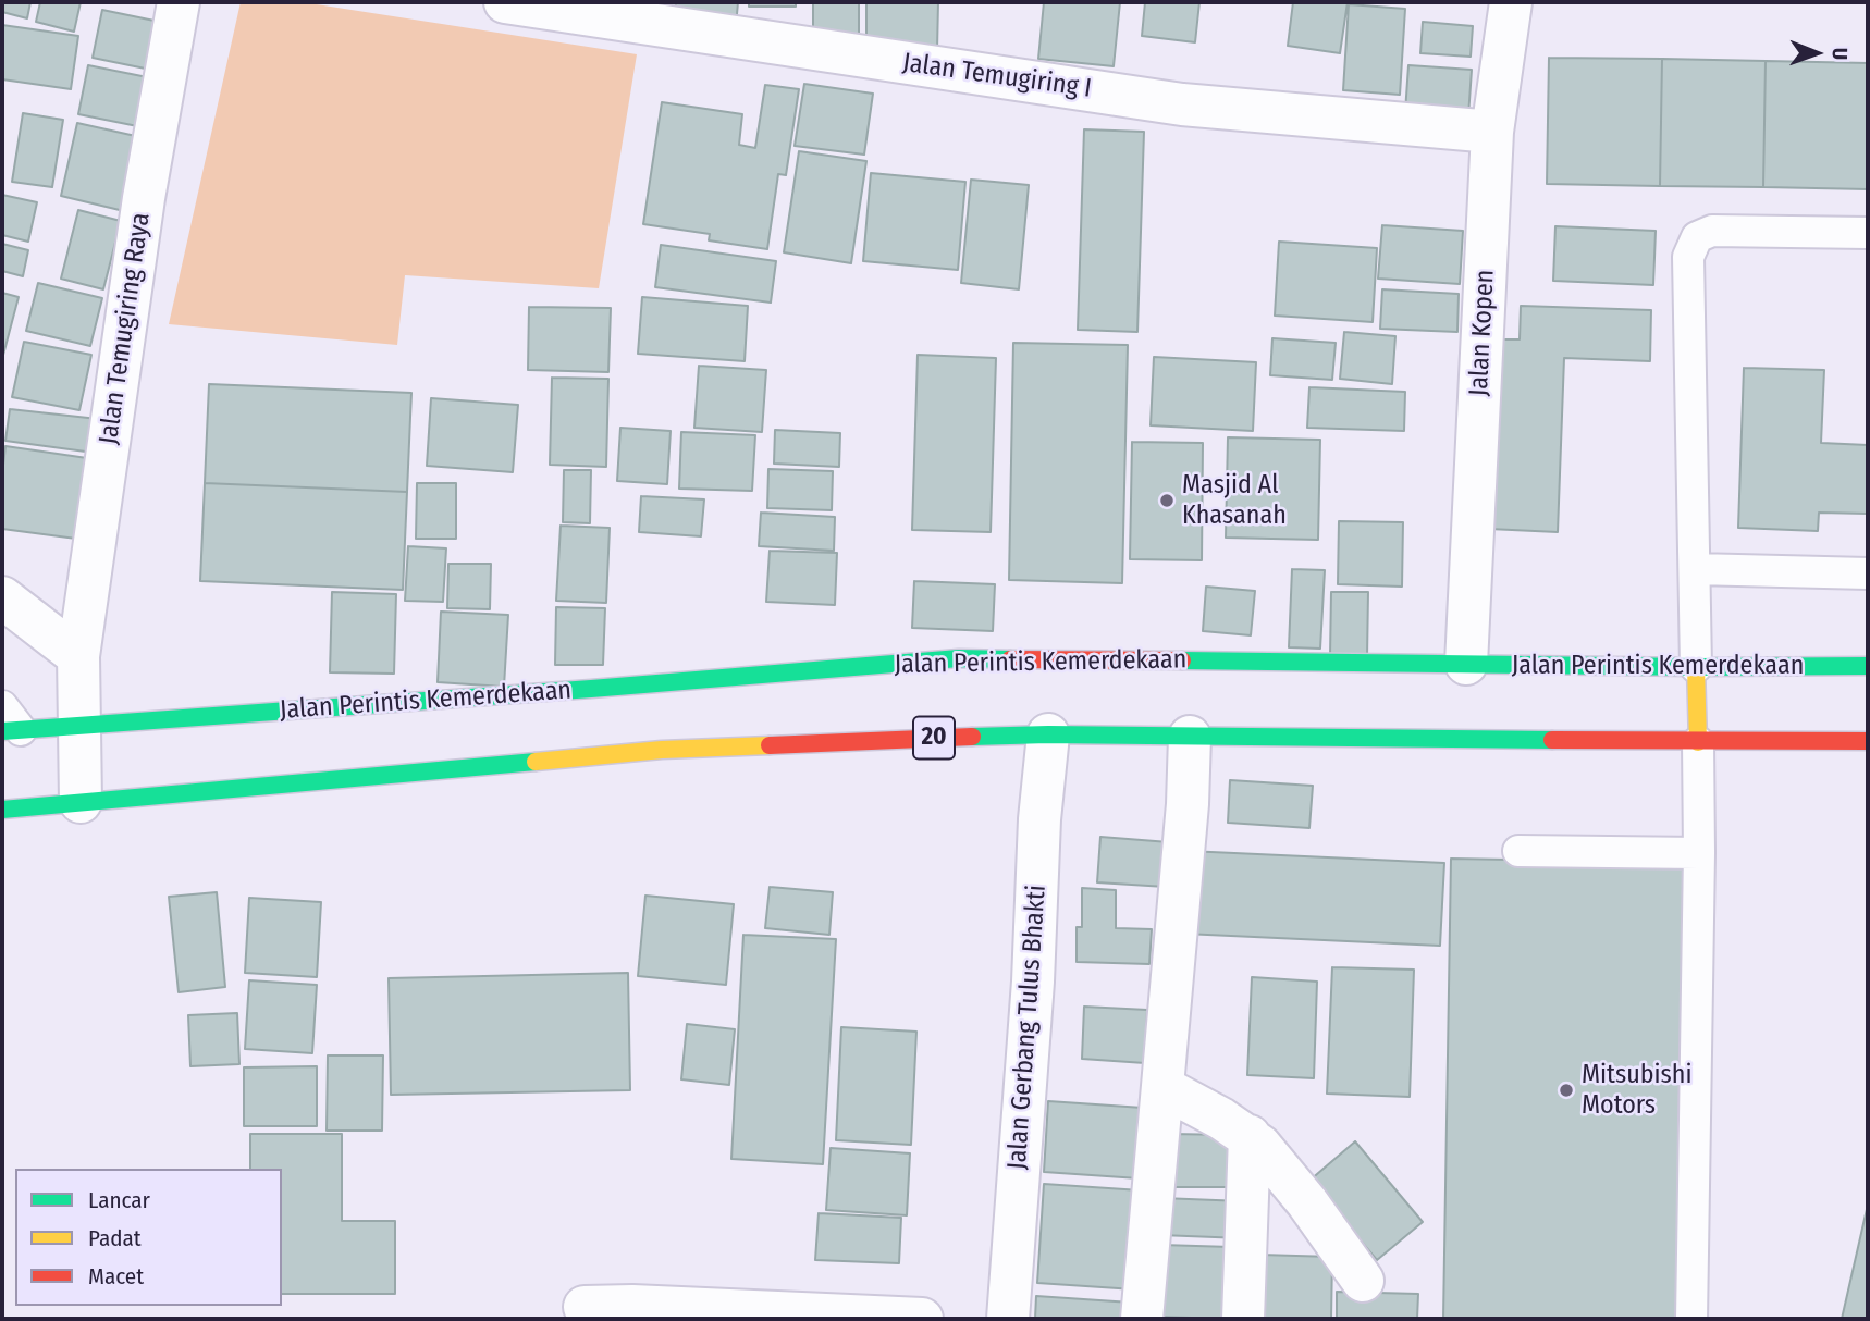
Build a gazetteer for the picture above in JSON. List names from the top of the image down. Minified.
{"streets":{"highway":["Jalan Perintis Kemerdekaan","20"],"street":["Jalan Temugiring I","Jalan Temugiring Raya","Jalan Kopen","Jalan Gerbang Tulus Bhakti"]},"crossings":[["Jalan Temugiring I","Jalan Kopen"],["Jalan Temugiring Raya","Jalan Perintis Kemerdekaan"],["Jalan Kopen","Jalan Perintis Kemerdekaan"],["20","Jalan Gerbang Tulus Bhakti"]],"places":["Masjid Al Khasanah","Mitsubishi Motors"],"legend":["Lancar","Padat","Macet"],"north":"right"}
